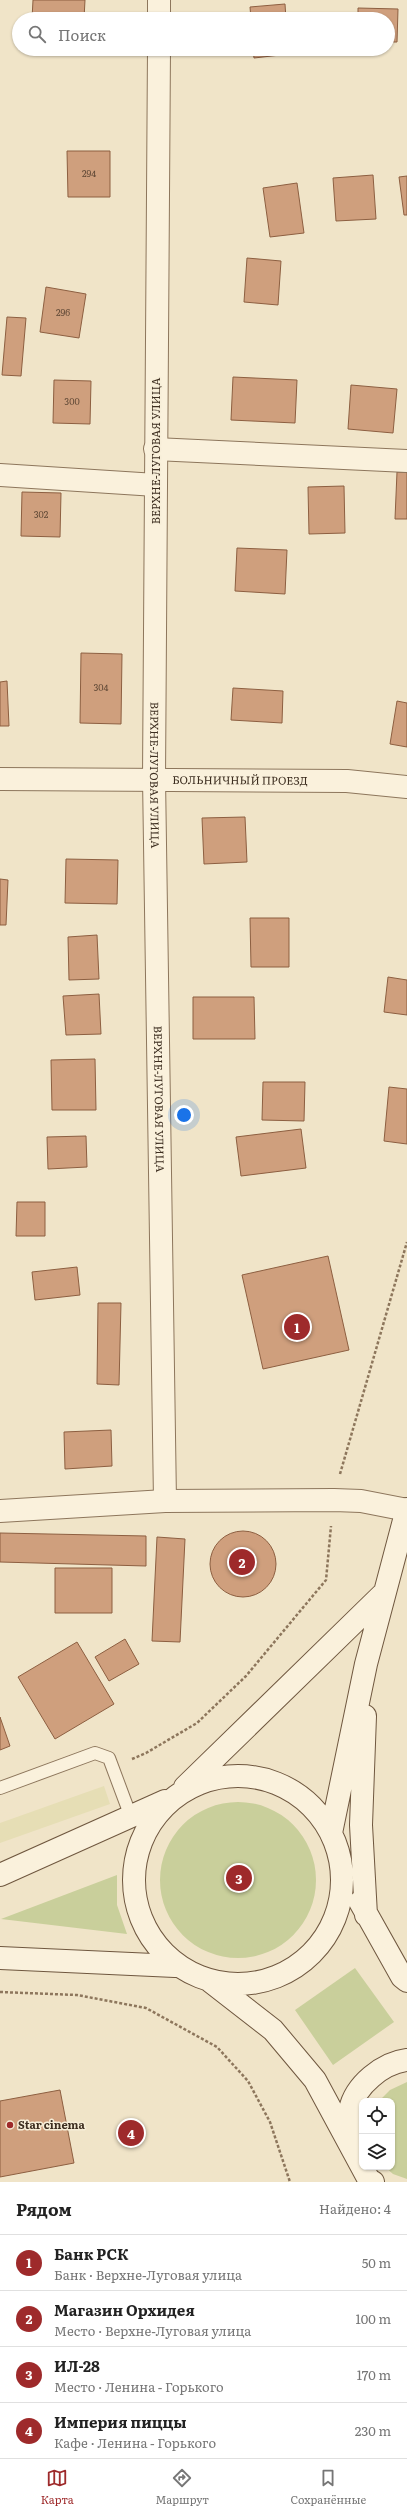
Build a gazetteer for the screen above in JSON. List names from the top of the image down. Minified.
{"streets":{"street":["ВЕРХНЕ-ЛУГОВАЯ УЛИЦА","БОЛЬНИЧНЫЙ ПРОЕЗД"]},"crossings":[["ВЕРХНЕ-ЛУГОВАЯ УЛИЦА","БОЛЬНИЧНЫЙ ПРОЕЗД"]],"places":["Star cinema"],"house_numbers":["294","296","300","302","304"],"page":{"search":"Поиск","pins":["1","2","3","4"],"heading":["Рядом","Найдено: 4"],"list":[{"mark":"1","name":"Банк РСК","note":"Банк · Верхне-Луговая улица","value":"50 m"},{"mark":"2","name":"Магазин Орхидея","note":"Место · Верхне-Луговая улица","value":"100 m"},{"mark":"3","name":"ИЛ-28","note":"Место · Ленина - Горького","value":"170 m"},{"mark":"4","name":"Империя пиццы","note":"Кафе · Ленина - Горького","value":"230 m"}],"nav":["Карта","Маршрут","Сохранённые"]}}
